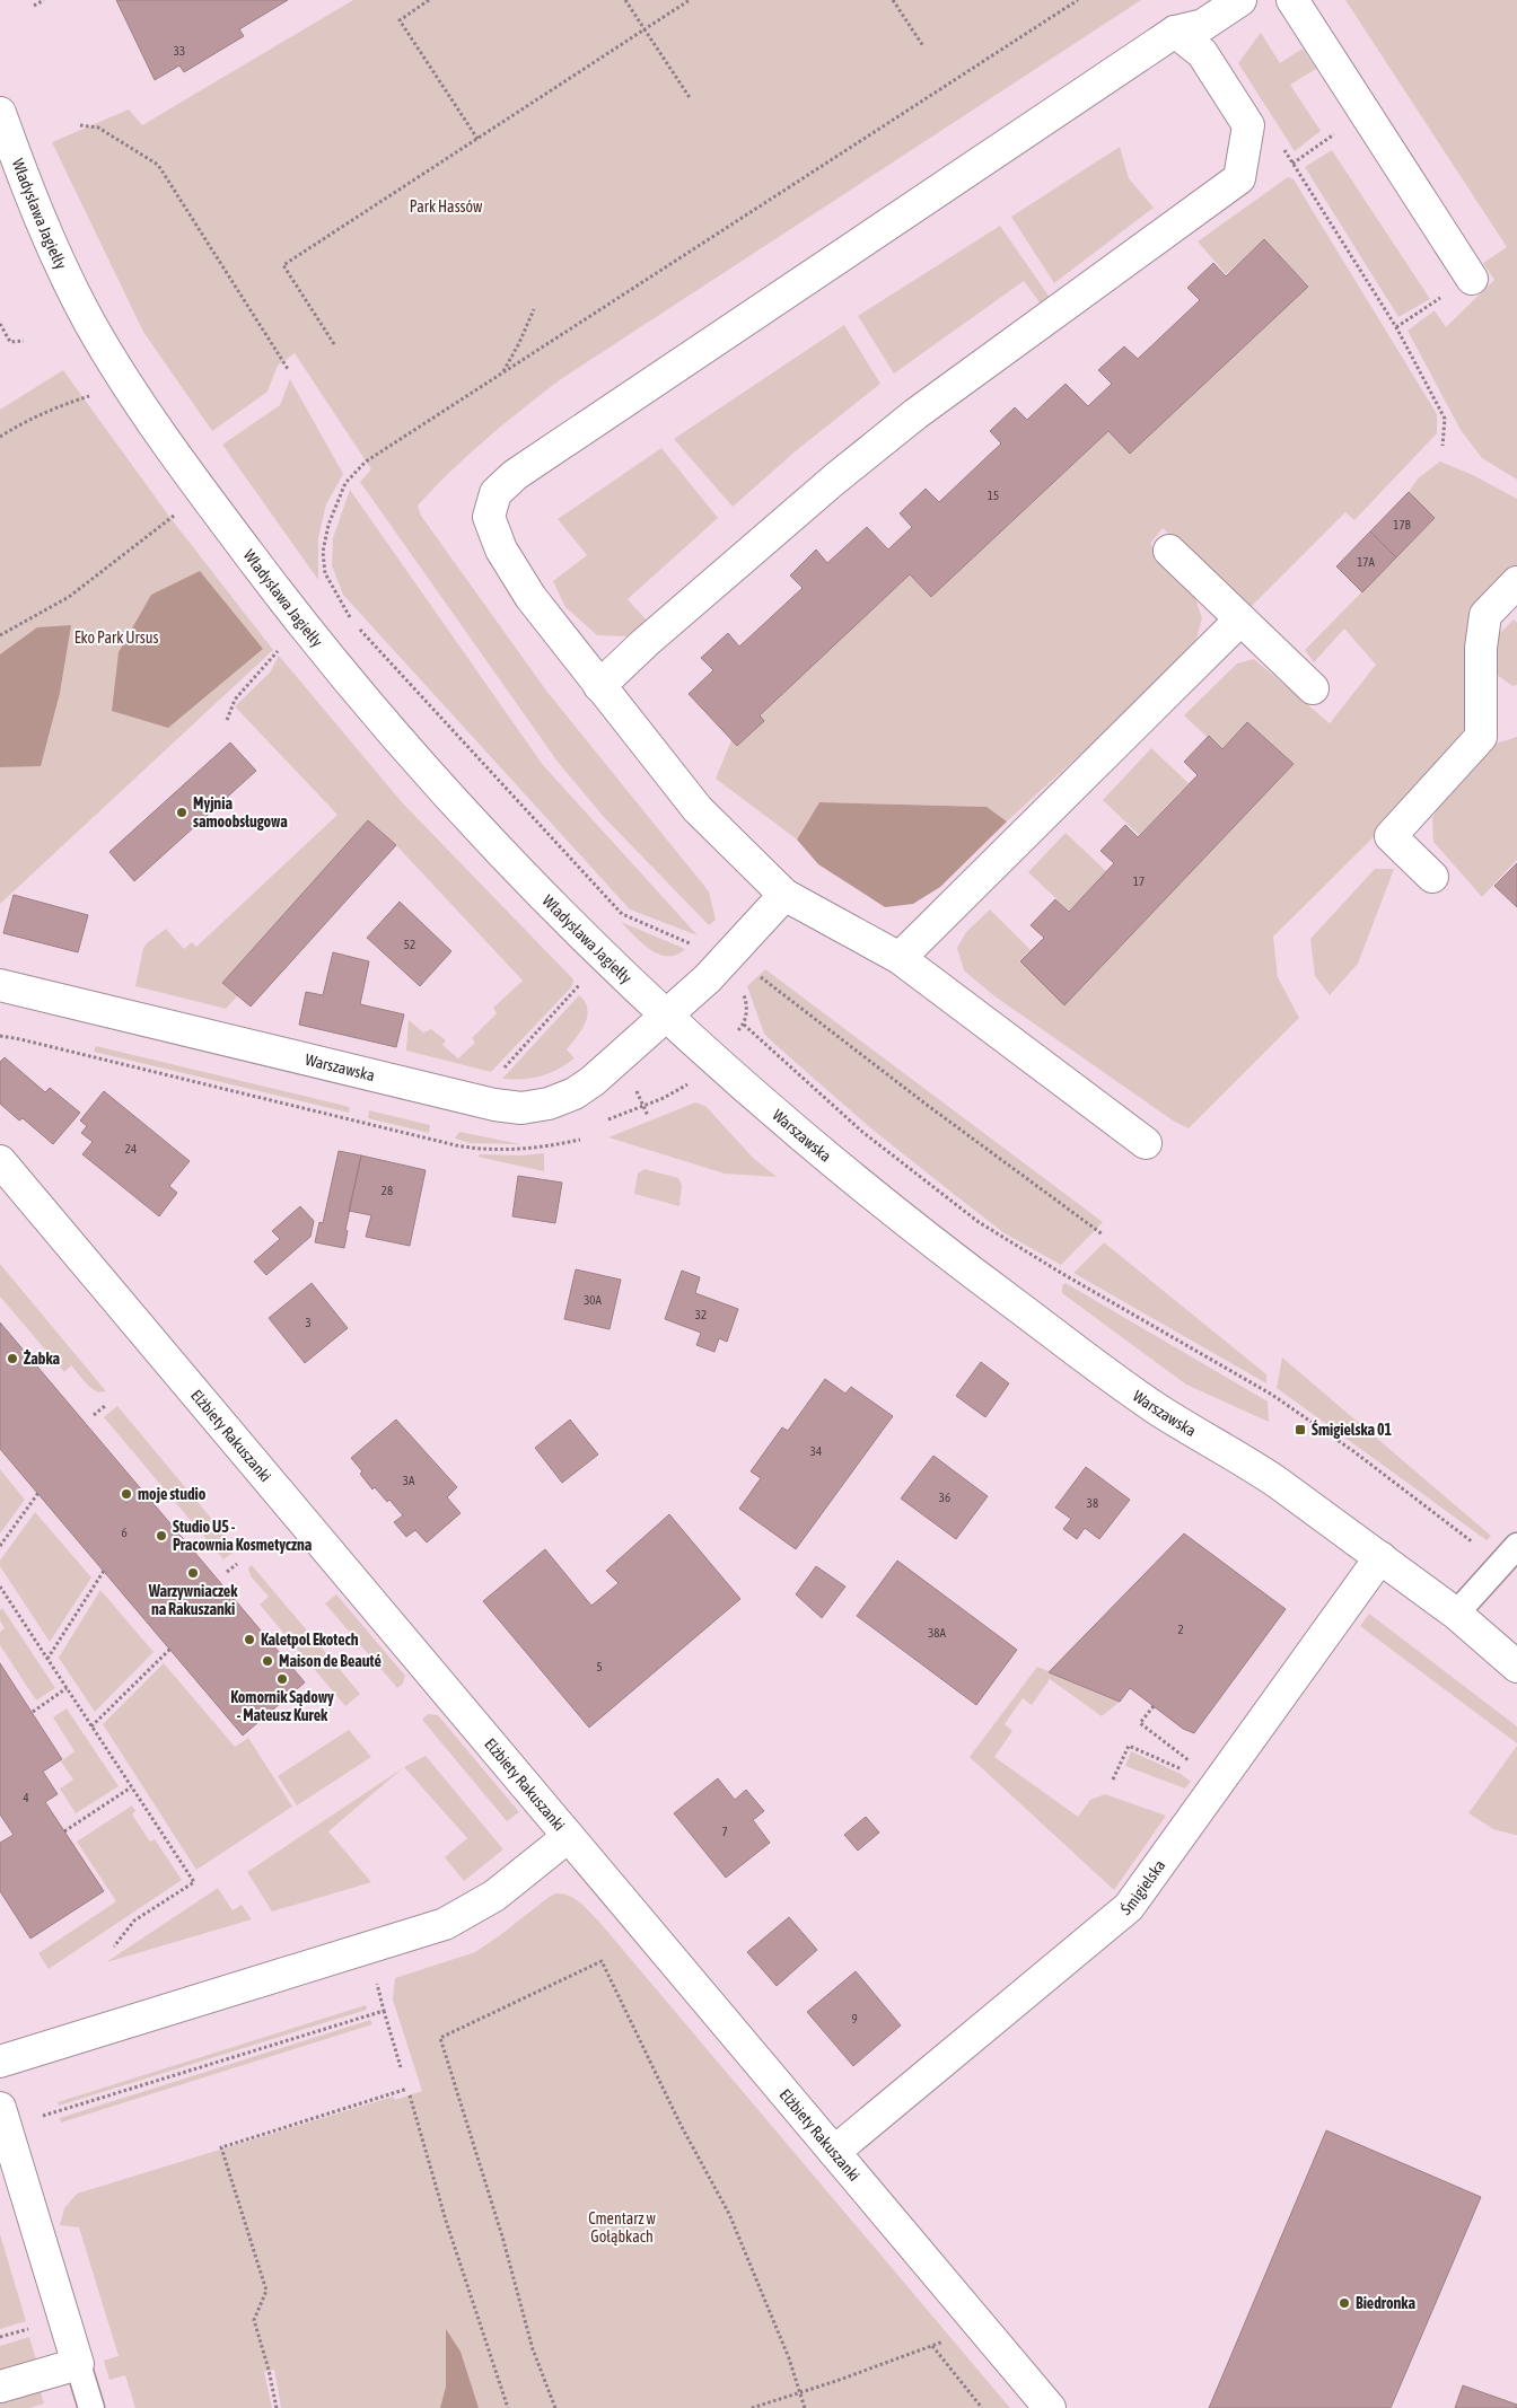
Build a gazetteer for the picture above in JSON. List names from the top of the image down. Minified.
{"streets":{"street":["Władysława Jagiełły","Warszawska","Elżbiety Rakuszanki","Śmigielska"]},"crossings":[["Władysława Jagiełły","Warszawska"],["Warszawska","Śmigielska"],["Elżbiety Rakuszanki","Śmigielska"]],"parks":["Park Hassów","Eko Park Ursus","Cmentarz w Gołąbkach"],"places":{"other":["Myjnia samoobsługowa","Żabka","moje studio","Studio U5 - Pracownia Kosmetyczna","Warzywniaczek na Rakuszanki","Kaletpol Ekotech","Maison de Beauté","Komornik Sądowy - Mateusz Kurek","Biedronka"],"transit":["Śmigielska 01"]},"house_numbers":["33","15","17B","17A","17","52","24","28","30A","32","3","34","3A","36","38","6","2","38A","5","4","7","9"]}
